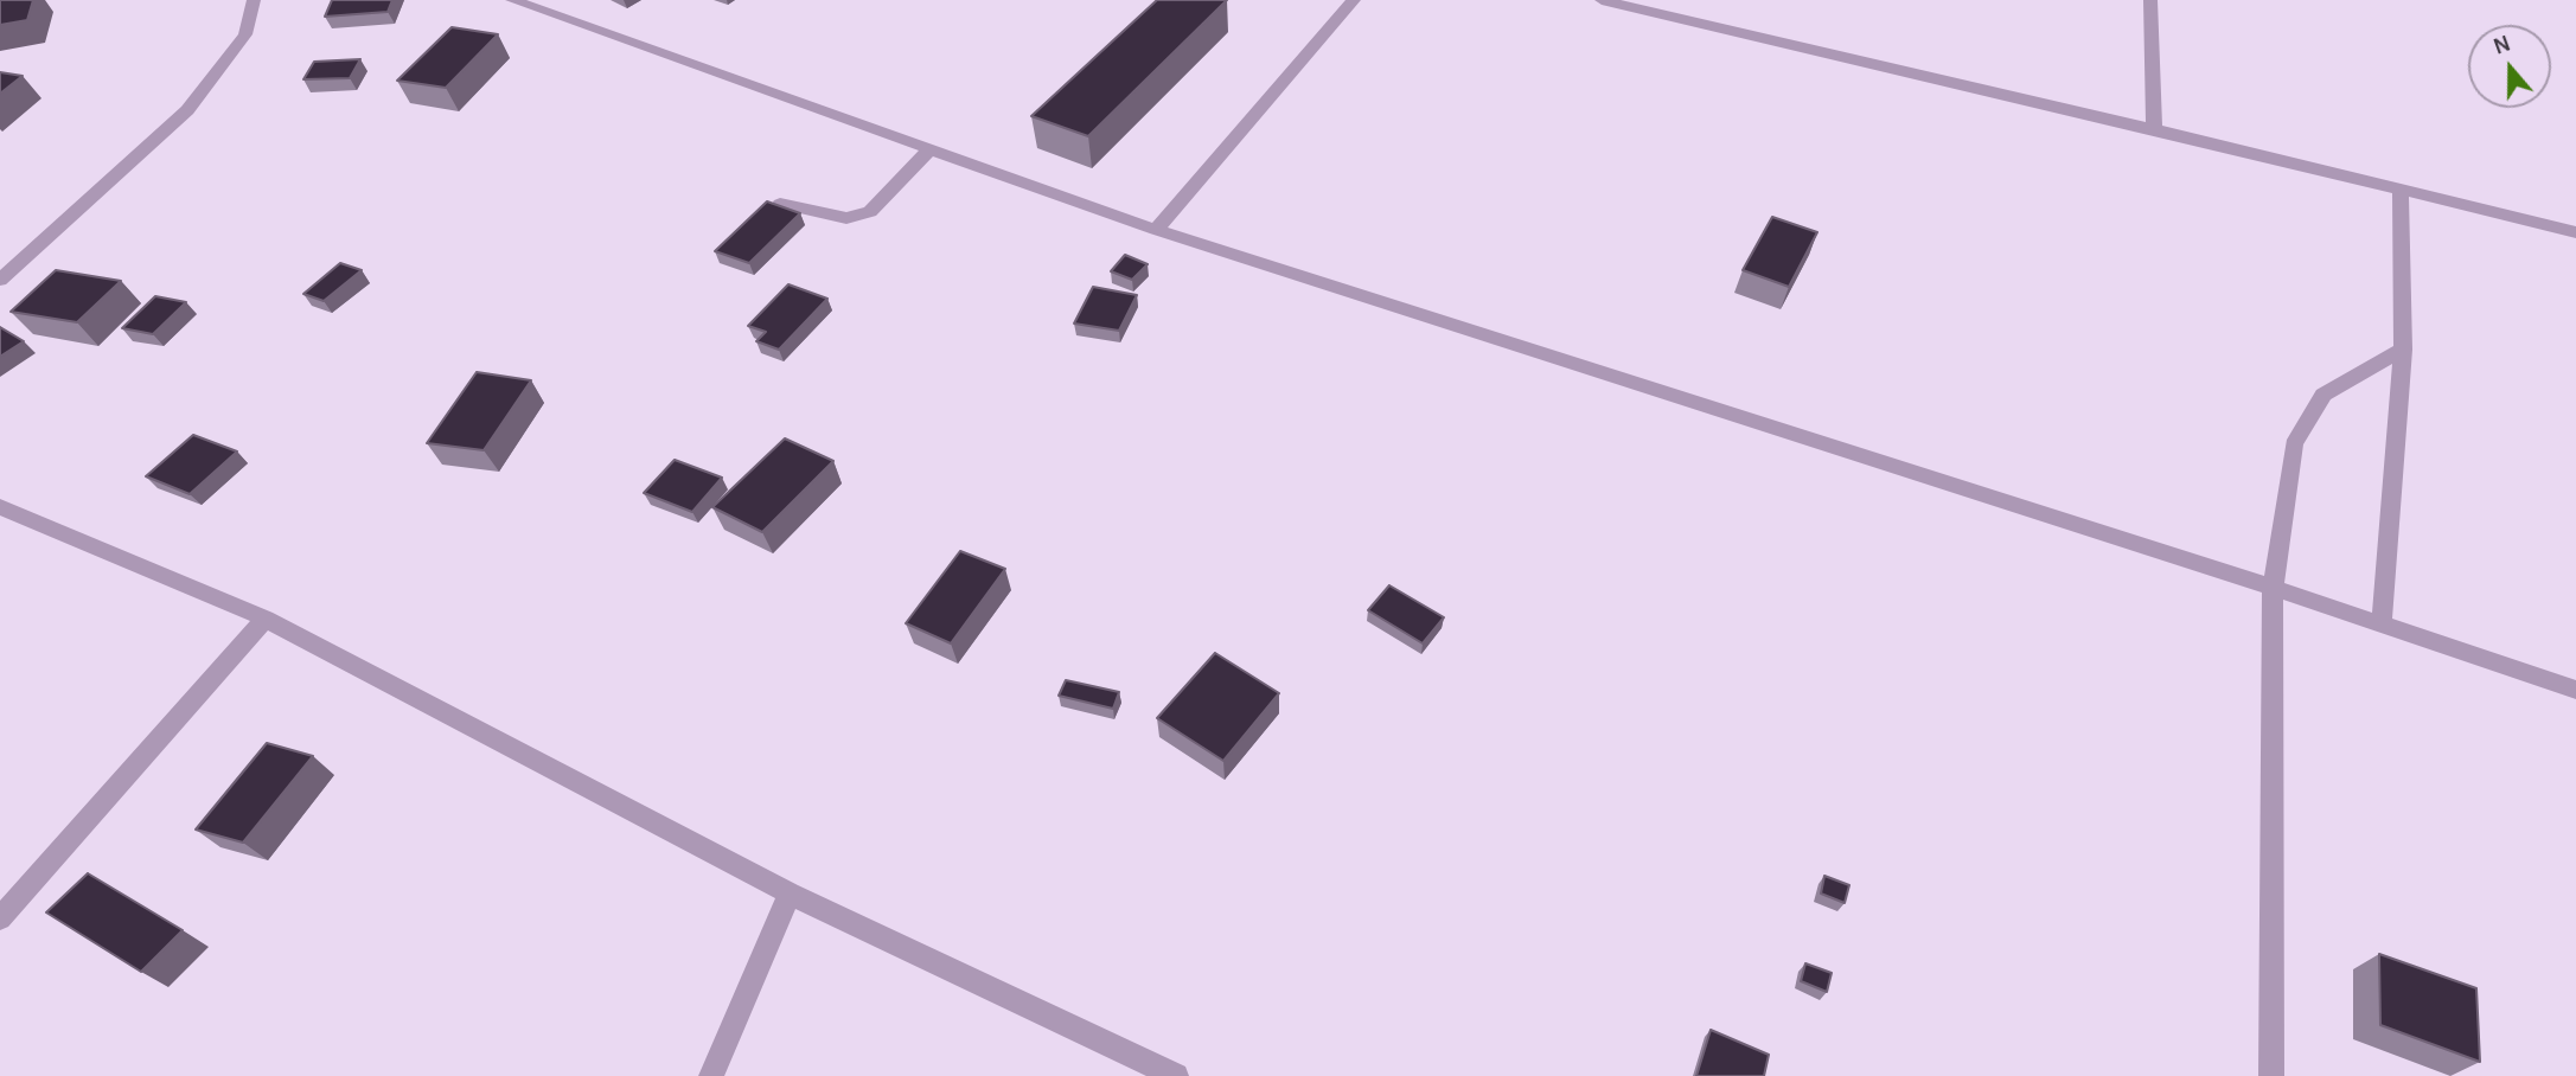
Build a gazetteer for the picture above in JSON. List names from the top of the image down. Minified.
{"north":"top"}
